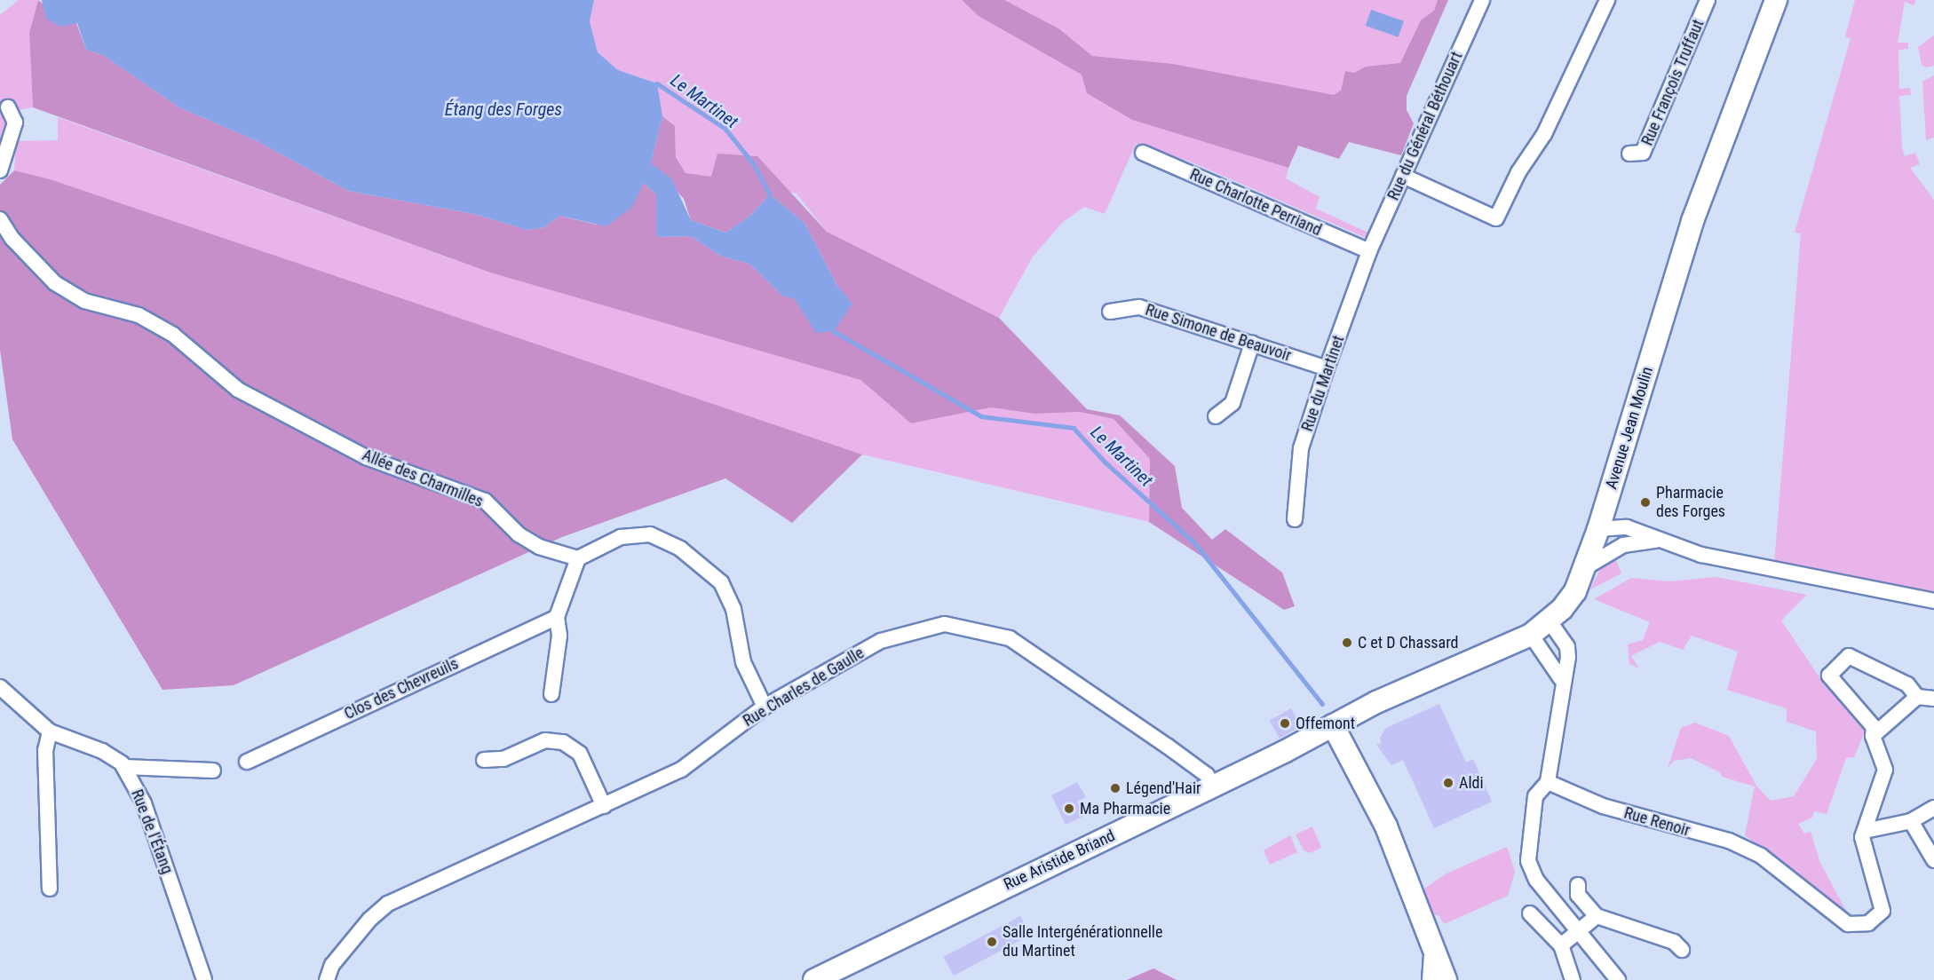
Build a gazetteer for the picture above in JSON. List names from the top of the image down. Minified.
{"streets":{"main road":["Avenue Jean Moulin","Rue Aristide Briand"],"street":["Rue François Truffaut","Rue du Général Béthouart","Rue Charlotte Perriand","Rue Simone de Beauvoir","Rue du Martinet","Allée des Charmilles","Rue Charles de Gaulle","Clos des Chevreuils","Rue Renoir","Rue de l'Étang"]},"crossings":[["Rue du Général Béthouart","Rue Charlotte Perriand"],["Rue du Général Béthouart","Rue du Martinet"],["Rue Charlotte Perriand","Rue du Martinet"],["Rue Simone de Beauvoir","Rue du Martinet"],["Avenue Jean Moulin","Rue Aristide Briand"],["Rue Charles de Gaulle","Rue Aristide Briand"]],"water":["Le Martinet","Étang des Forges"],"places":["Pharmacie des Forges","C et D Chassard","Offemont","Aldi","Légend'Hair","Ma Pharmacie","Salle Intergénérationnelle du Martinet"]}
